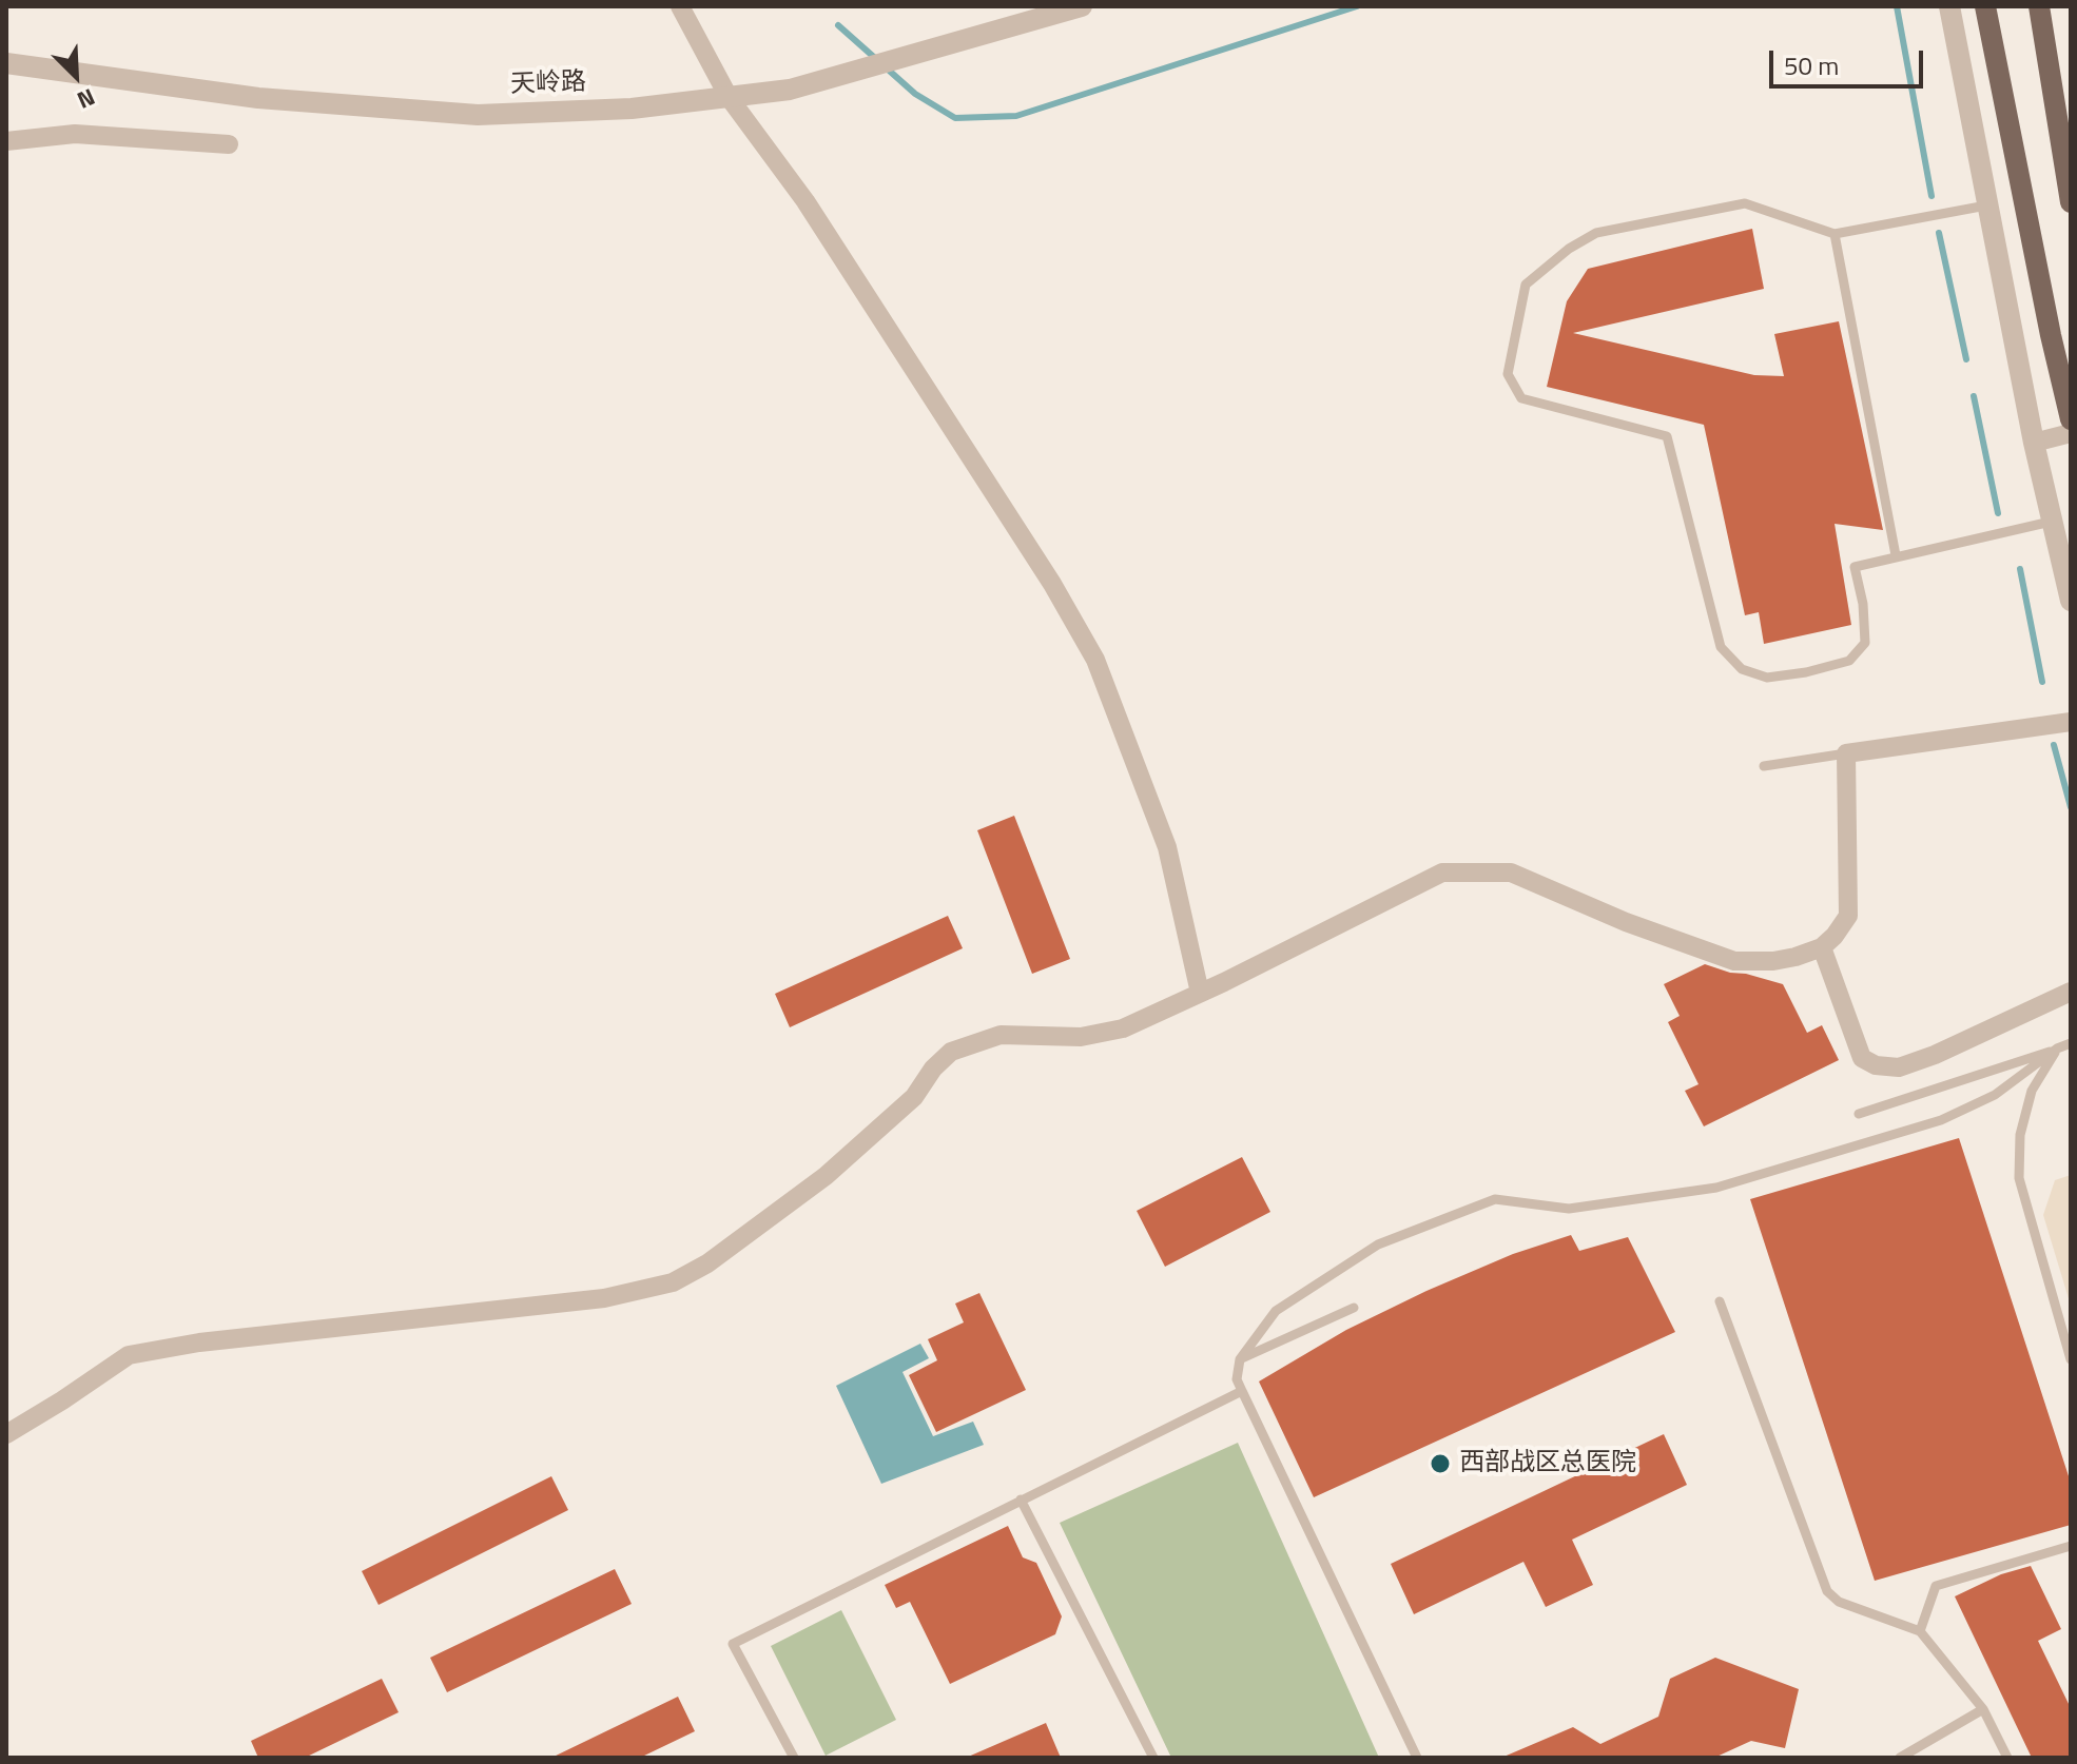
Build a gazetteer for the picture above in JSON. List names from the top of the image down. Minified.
{"streets":{"street":["天岭路"]},"places":["西部战区总医院"],"scale_bar":"50 m","north":"bottom right"}
